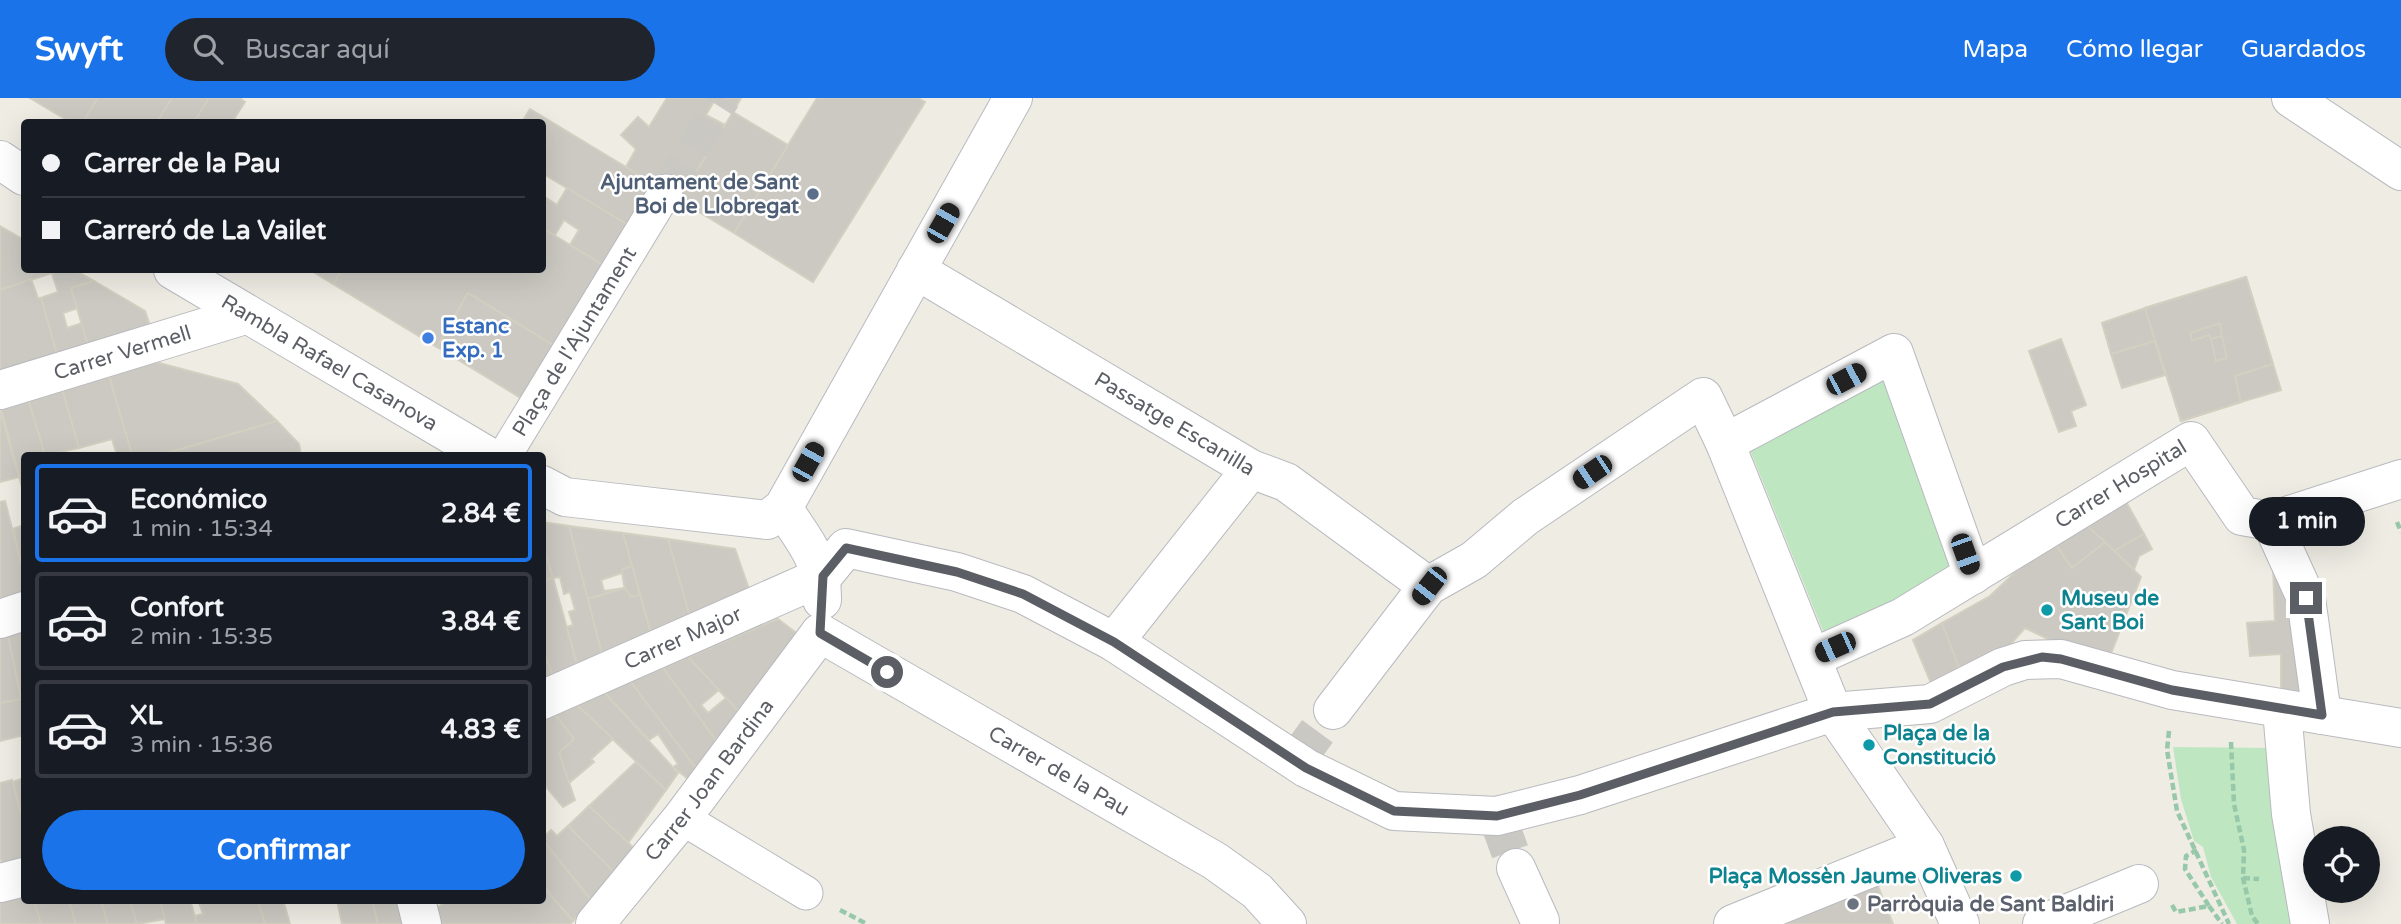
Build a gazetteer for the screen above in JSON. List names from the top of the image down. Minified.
{"streets":{"street":["Plaça de l'Ajuntament","Carrer Vermell","Rambla Rafael Casanova","Passatge Escanilla","Carrer Hospital","Carrer Major","Carrer de la Pau","Carrer Joan Bardina"]},"crossings":[["Carrer Vermell","Rambla Rafael Casanova"],["Carrer de la Pau","Carrer Joan Bardina"]],"places":["Ajuntament de Sant Boi de Llobregat","Estanc Exp. 1","Museu de Sant Boi","Plaça de la Constitució","Plaça Mossèn Jaume Oliveras","Parròquia de Sant Baldiri"],"page":{"header":"Swyft","search":"Buscar aquí","nav":["Mapa","Cómo llegar","Guardados"],"banner":["Carrer de la Pau","Carreró de La Vailet"],"list":[{"name":"Económico","note":"1 min · 15:34","value":"2.84 €"},{"name":"Confort","note":"2 min · 15:35","value":"3.84 €"},{"name":"XL","note":"3 min · 15:36","value":"4.83 €"}],"bubble":"1 min","buttons":"Confirmar"}}
